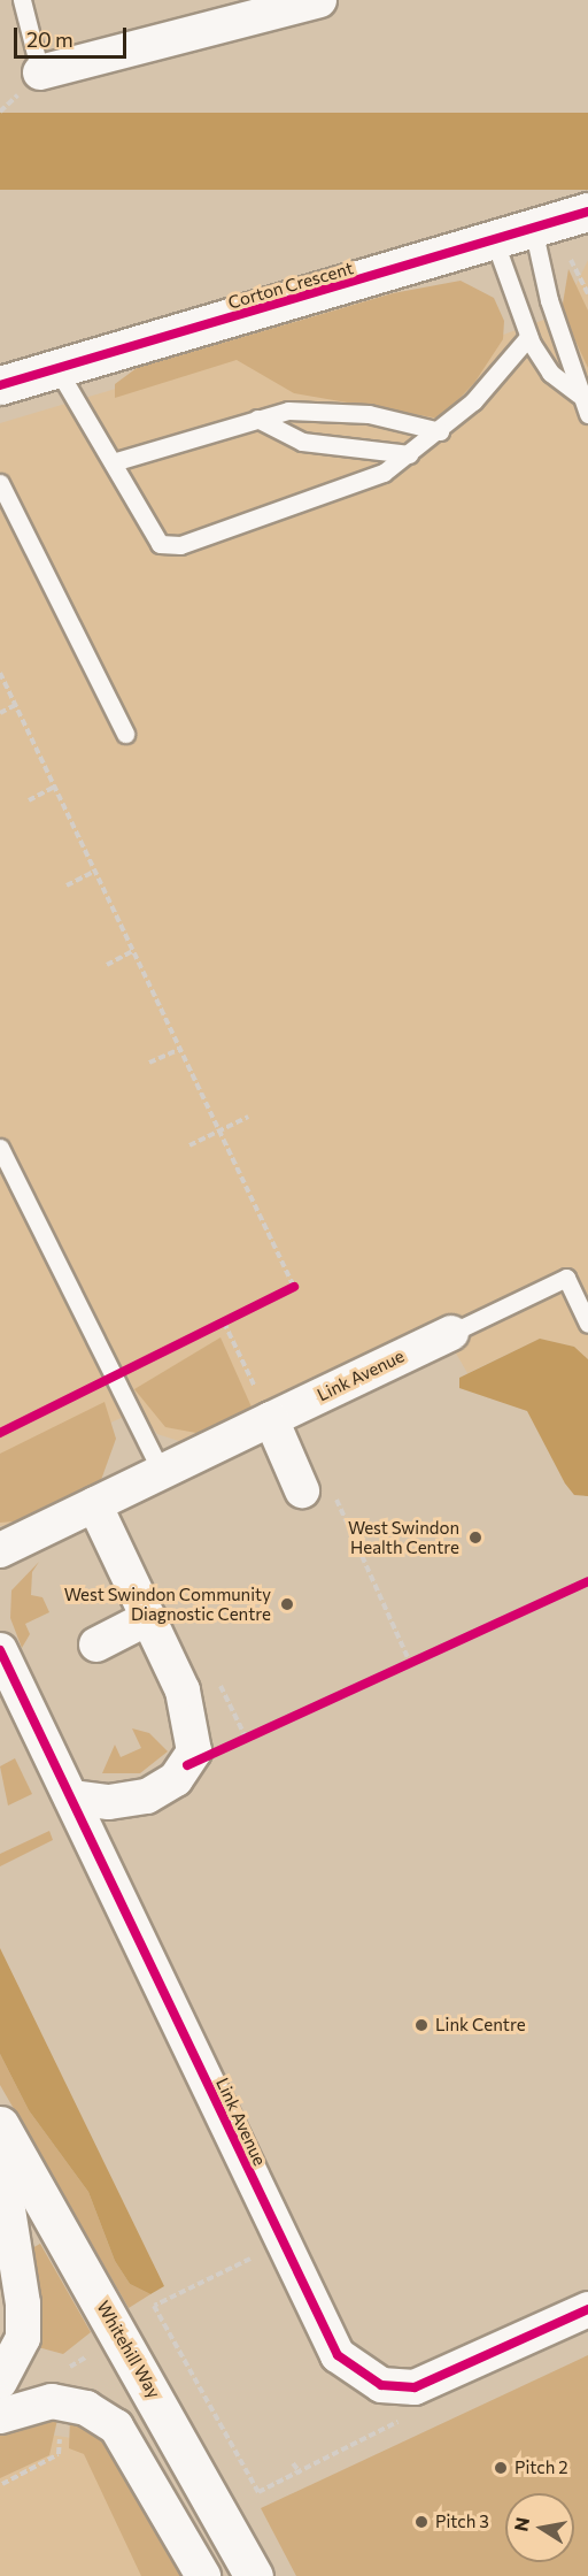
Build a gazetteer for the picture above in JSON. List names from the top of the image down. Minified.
{"streets":{"street":["Corton Crescent","Link Avenue","Whitehill Way"]},"places":["West Swindon Health Centre","West Swindon Community Diagnostic Centre","Link Centre","Pitch 2","Pitch 3"],"scale_bar":"20 m","north":"left"}
